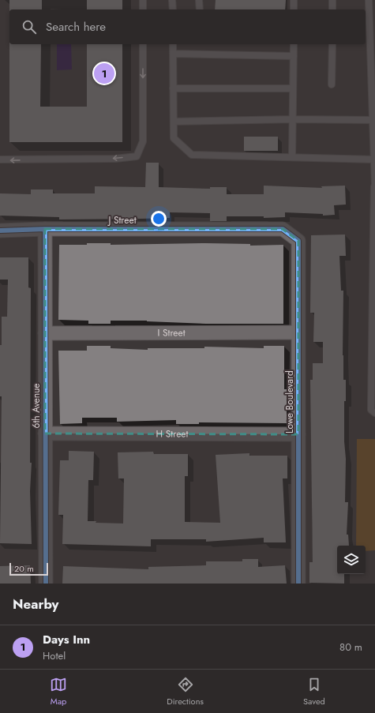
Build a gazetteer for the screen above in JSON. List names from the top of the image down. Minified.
{"streets":{"street":["J Street","I Street","Lowe Boulevard","6th Avenue","H Street"]},"crossings":[["J Street","Lowe Boulevard"],["J Street","6th Avenue"],["I Street","Lowe Boulevard"],["I Street","6th Avenue"],["Lowe Boulevard","H Street"],["6th Avenue","H Street"]],"scale_bar":"20 m","page":{"search":"Search here","pins":"1","scale":"20 m","heading":"Nearby","list":[{"mark":"1","name":"Days Inn","note":"Hotel","value":"80 m"}],"nav":["Map","Directions","Saved"]}}
